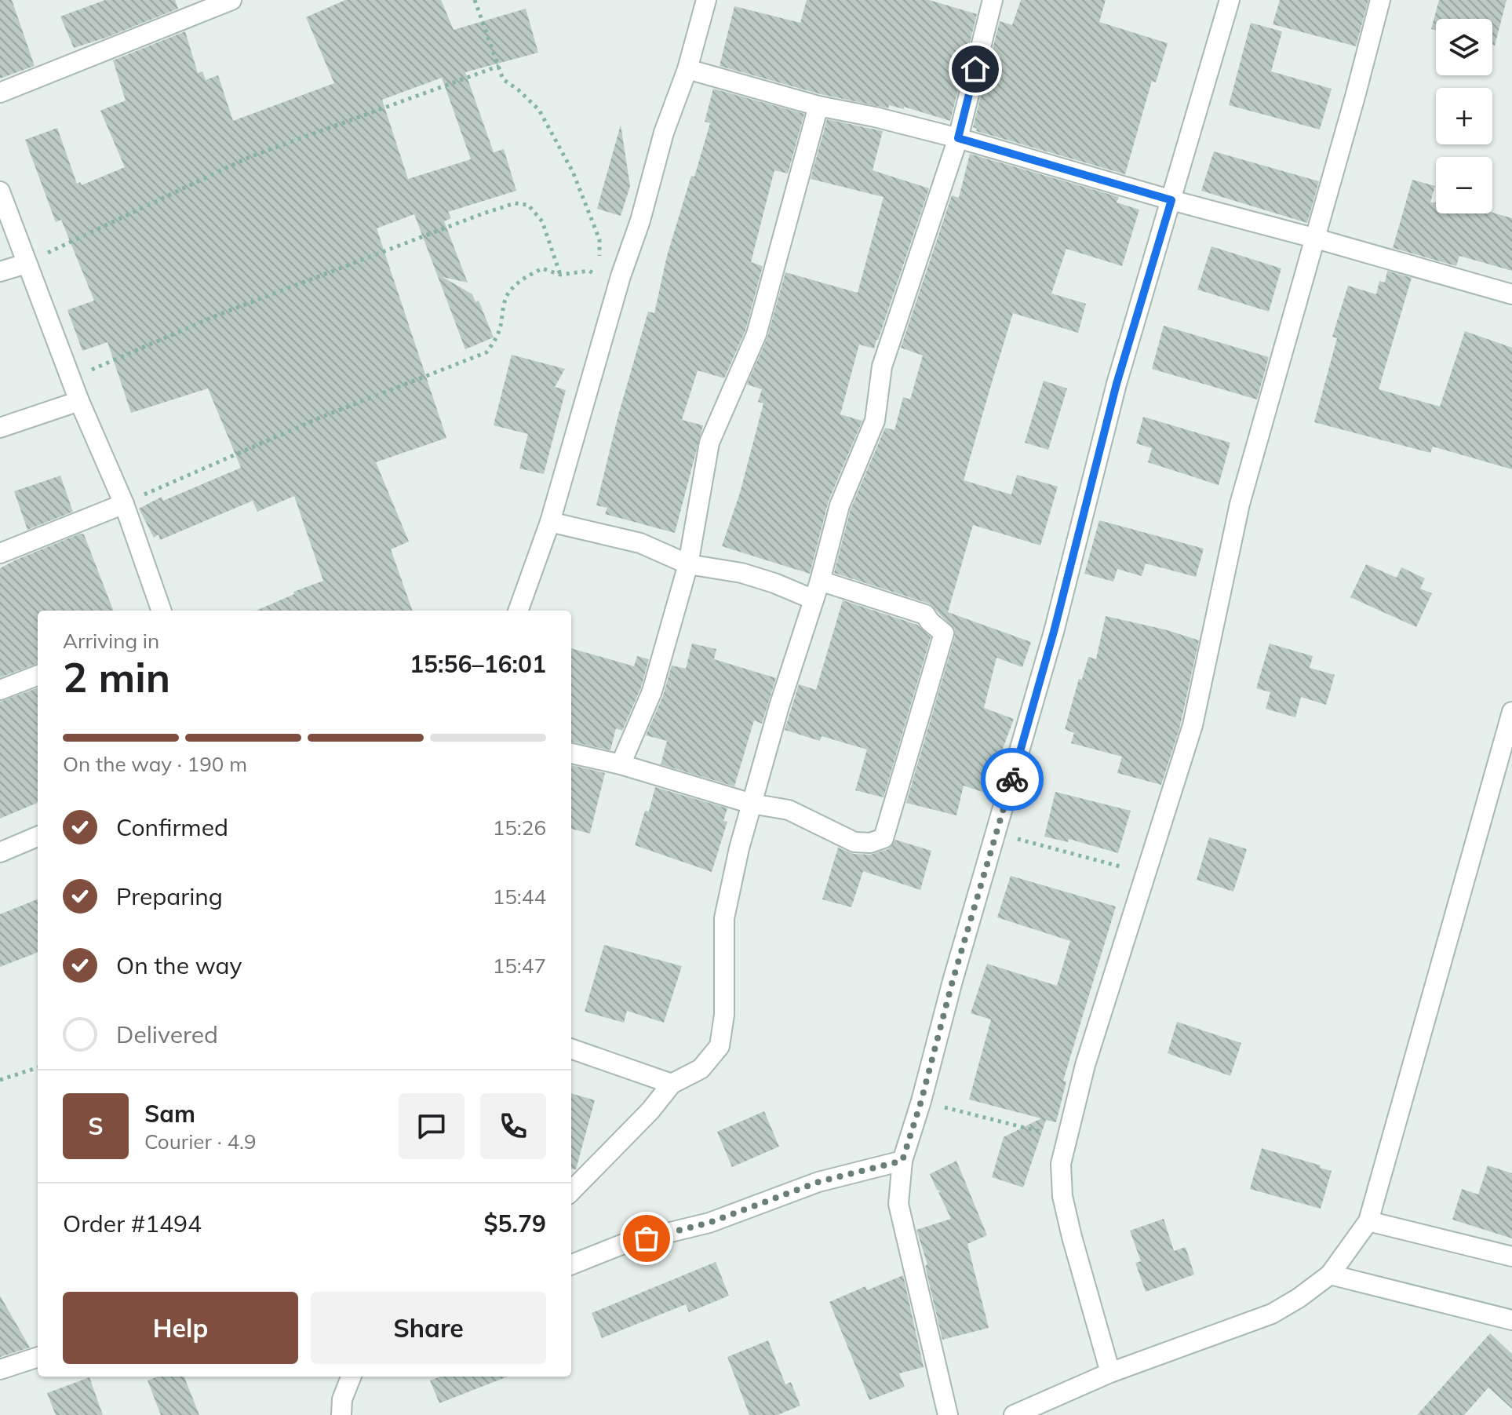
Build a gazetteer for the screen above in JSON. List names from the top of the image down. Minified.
{"page":{"map_buttons":["+","−"],"heading":["2 min","Arriving in","15:56–16:01"],"panel":["Sam","Courier · 4.9","Order #1494","$5.79"],"bar":"On the way · 190 m","list":[["Confirmed","15:26"],["Preparing","15:44"],["On the way","15:47"],"Delivered"],"round":"S","buttons":["Help","Share"]}}
